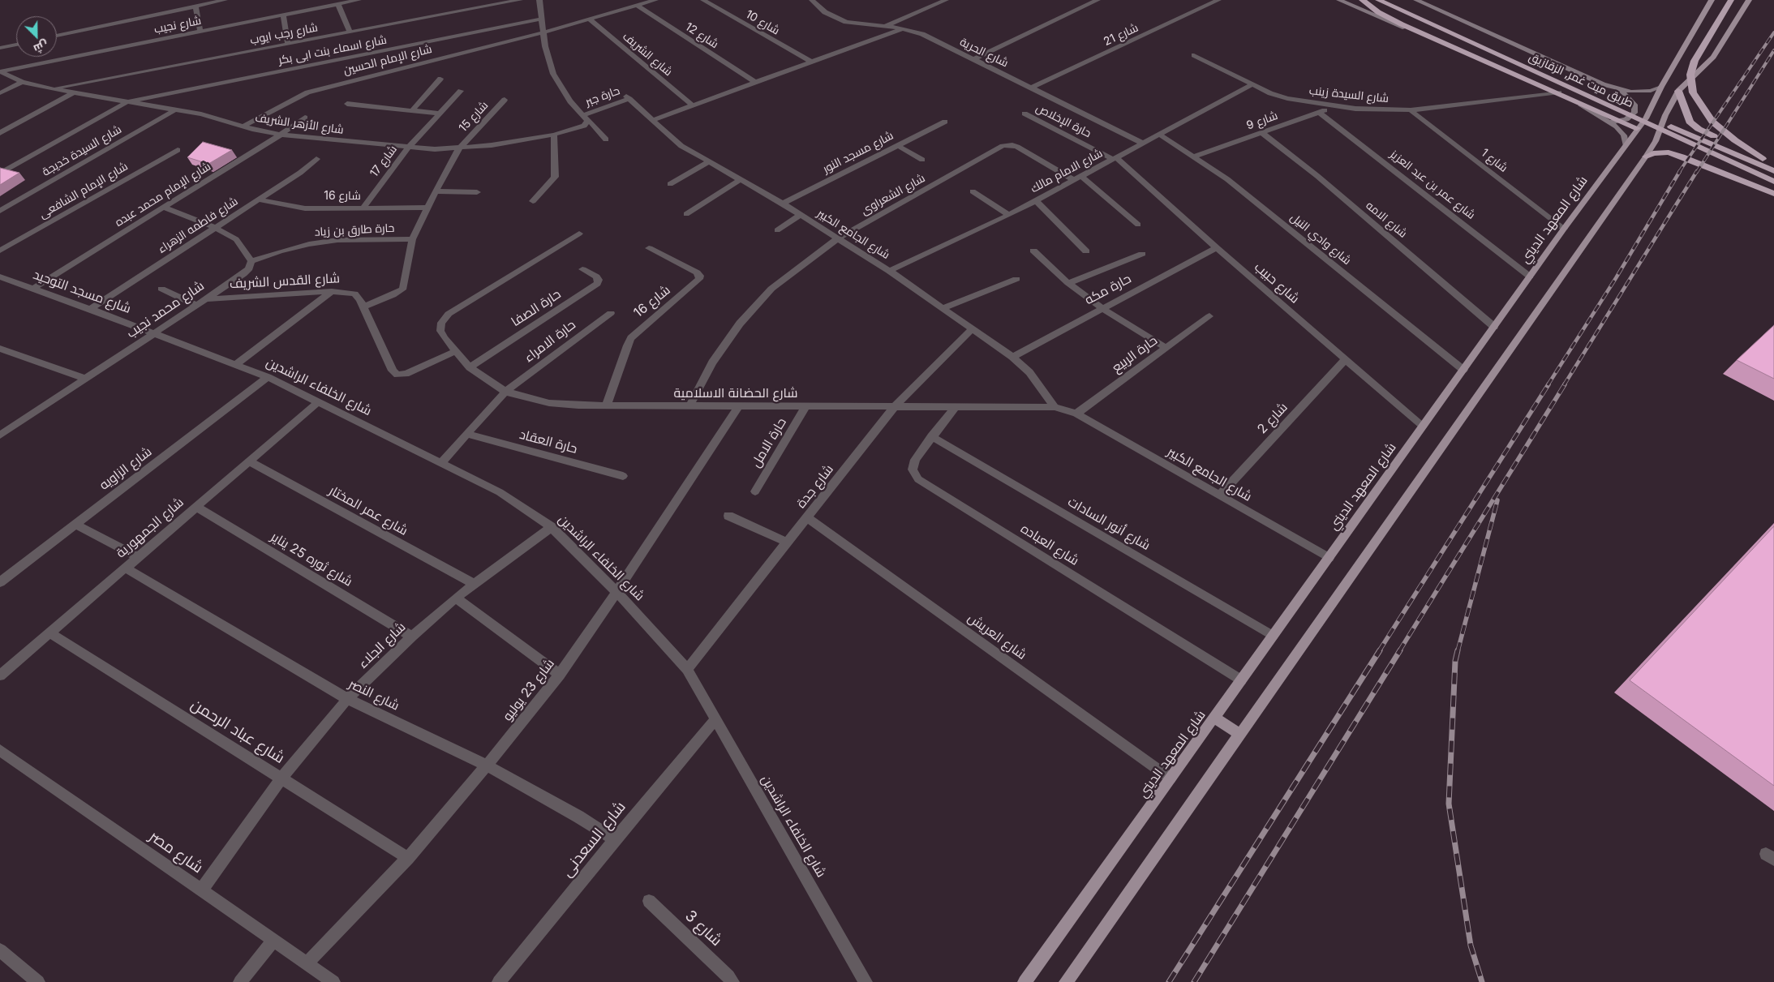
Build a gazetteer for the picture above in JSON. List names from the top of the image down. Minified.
{"streets":{"highway":["طريق ميت غمر, الزقازيق"],"main road":["شارع المعهد الديني"],"street":["شارع 10","شارع نجيب","شارع رجب ايوب","شارع 21","شارع 12","شارع اسماء بنت ابى بكر","شارع الحرية","شارع الشريف","شارع الإمام الحسين","شارع السيدة زينب","حارة جبر","شارع 15","حارة الإخلاص","شارع 9","شارع الأزهر الشريف","شارع السيدة خديجة","شارع مسجد النور","شارع 1","شارع 17","شارع الامام مالك","شارع عمر بن عبد العزيز","شارع الإمام الشافعى","شارع الإمام محمد عبده","شارع الشعراوى","شارع 16","شارع الامه","شارع فاطمه الزهراء","حارة طارق بن زياد","شارع الجامع الكبير","شارع وادي النيل","شارع القدس الشريف","شارع حبيب","حارة مكه","شارع مسجد التوحيد","حارة الصفا","شارع محمد نجيب","حارة الامراء","حارة الربيع","شارع الخلفاء الراشدين","شارع الحضانة الاسلامية","شارع 2","حارة العقاد","حارة الامل","شارع الزاويه","شارع جدة","شارع عمر المختار","شارع أنور السادات","شارع الجمهورية","شارع العباده","شارع ثوره 25 يناير","شارع العريش","شارع الجلاء","شارع 23 يوليو","شارع النصر","شارع عباد الرحمن","شارع السعدنى","شارع مصر","شارع 3"]},"crossings":[["شارع نجيب","شارع الأزهر الشريف"],["شارع رجب ايوب","شارع الأزهر الشريف"],["شارع 21","شارع الحرية"],["شارع 12","شارع الإمام الحسين"],["شارع اسماء بنت ابى بكر","شارع الأزهر الشريف"],["شارع الحرية","شارع الامام مالك"],["شارع الشريف","شارع الإمام الحسين"],["شارع الإمام الحسين","شارع الأزهر الشريف"],["شارع السيدة زينب","شارع 9"],["شارع السيدة زينب","شارع 1"],["شارع السيدة زينب","شارع الامام مالك"],["حارة جبر","شارع الأزهر الشريف"],["حارة جبر","شارع الجامع الكبير"],["شارع 15","شارع الأزهر الشريف"],["شارع 15","شارع 16"],["شارع 15","حارة طارق بن زياد"],["شارع 15","شارع القدس الشريف"],["حارة الإخلاص","شارع الامام مالك"],["حارة الإخلاص","شارع حبيب"],["شارع 9","شارع عمر بن عبد العزيز"],["شارع 9","شارع الامه"],["شارع 9","شارع وادي النيل"],["شارع الأزهر الشريف","شارع السيدة خديجة"],["شارع الأزهر الشريف","شارع 17"],["شارع الأزهر الشريف","شارع الإمام محمد عبده"],["شارع مسجد النور","شارع الجامع الكبير"],["شارع 1","شارع المعهد الديني"],["شارع 17","شارع 16"],["شارع الامام مالك","شارع الشعراوى"],["شارع الامام مالك","شارع الجامع الكبير"],["شارع الامام مالك","شارع وادي النيل"],["شارع الامام مالك","شارع حبيب"],["شارع عمر بن عبد العزيز","شارع المعهد الديني"],["شارع الإمام محمد عبده","شارع مسجد التوحيد"],["شارع الشعراوى","شارع الجامع الكبير"],["شارع الشعراوى","شارع الحضانة الاسلامية"],["شارع 16","شارع فاطمه الزهراء"],["شارع 16","شارع الحضانة الاسلامية"],["شارع الامه","شارع المعهد الديني"],["شارع المعهد الديني","شارع الجامع الكبير"],["شارع المعهد الديني","شارع وادي النيل"],["شارع المعهد الديني","شارع حبيب"],["شارع المعهد الديني","شارع أنور السادات"],["شارع المعهد الديني","شارع العباده"],["شارع المعهد الديني","شارع العريش"],["شارع فاطمه الزهراء","شارع مسجد التوحيد"],["حارة طارق بن زياد","شارع محمد نجيب"],["شارع الجامع الكبير","حارة مكه"],["شارع الجامع الكبير","حارة الربيع"],["شارع الجامع الكبير","شارع الحضانة الاسلامية"],["شارع الجامع الكبير","شارع 2"],["شارع الجامع الكبير","شارع جدة"],["شارع القدس الشريف","شارع محمد نجيب"],["شارع القدس الشريف","شارع الحضانة الاسلامية"],["شارع حبيب","حارة مكه"],["شارع حبيب","شارع 2"],["شارع مسجد التوحيد","شارع محمد نجيب"],["شارع مسجد التوحيد","شارع الخلفاء الراشدين"],["حارة الصفا","شارع الحضانة الاسلامية"],["شارع محمد نجيب","شارع الخلفاء الراشدين"],["حارة الامراء","شارع الخلفاء الراشدين"],["حارة الامراء","شارع الحضانة الاسلامية"],["حارة الامراء","حارة العقاد"],["حارة الربيع","شارع الحضانة الاسلامية"],["شارع الخلفاء الراشدين","شارع الزاويه"],["شارع الخلفاء الراشدين","شارع جدة"],["شارع الخلفاء الراشدين","شارع الجمهورية"],["شارع الخلفاء الراشدين","شارع الجلاء"],["شارع الخلفاء الراشدين","شارع 23 يوليو"],["شارع الخلفاء الراشدين","شارع السعدنى"],["شارع الحضانة الاسلامية","حارة الامل"],["شارع الحضانة الاسلامية","شارع جدة"],["شارع الحضانة الاسلامية","شارع العباده"],["شارع الحضانة الاسلامية","شارع 23 يوليو"],["شارع جدة","شارع العريش"],["شارع عمر المختار","شارع الجمهورية"],["شارع عمر المختار","شارع الجلاء"],["شارع أنور السادات","شارع العباده"],["شارع الجمهورية","شارع ثوره 25 يناير"],["شارع الجمهورية","شارع النصر"],["شارع الجمهورية","شارع عباد الرحمن"],["شارع ثوره 25 يناير","شارع الجلاء"],["شارع الجلاء","شارع النصر"],["شارع الجلاء","شارع عباد الرحمن"],["شارع الجلاء","شارع مصر"],["شارع 23 يوليو","شارع النصر"],["شارع 23 يوليو","شارع عباد الرحمن"],["شارع 23 يوليو","شارع مصر"],["شارع النصر","شارع السعدنى"]],"north":"bottom right"}
